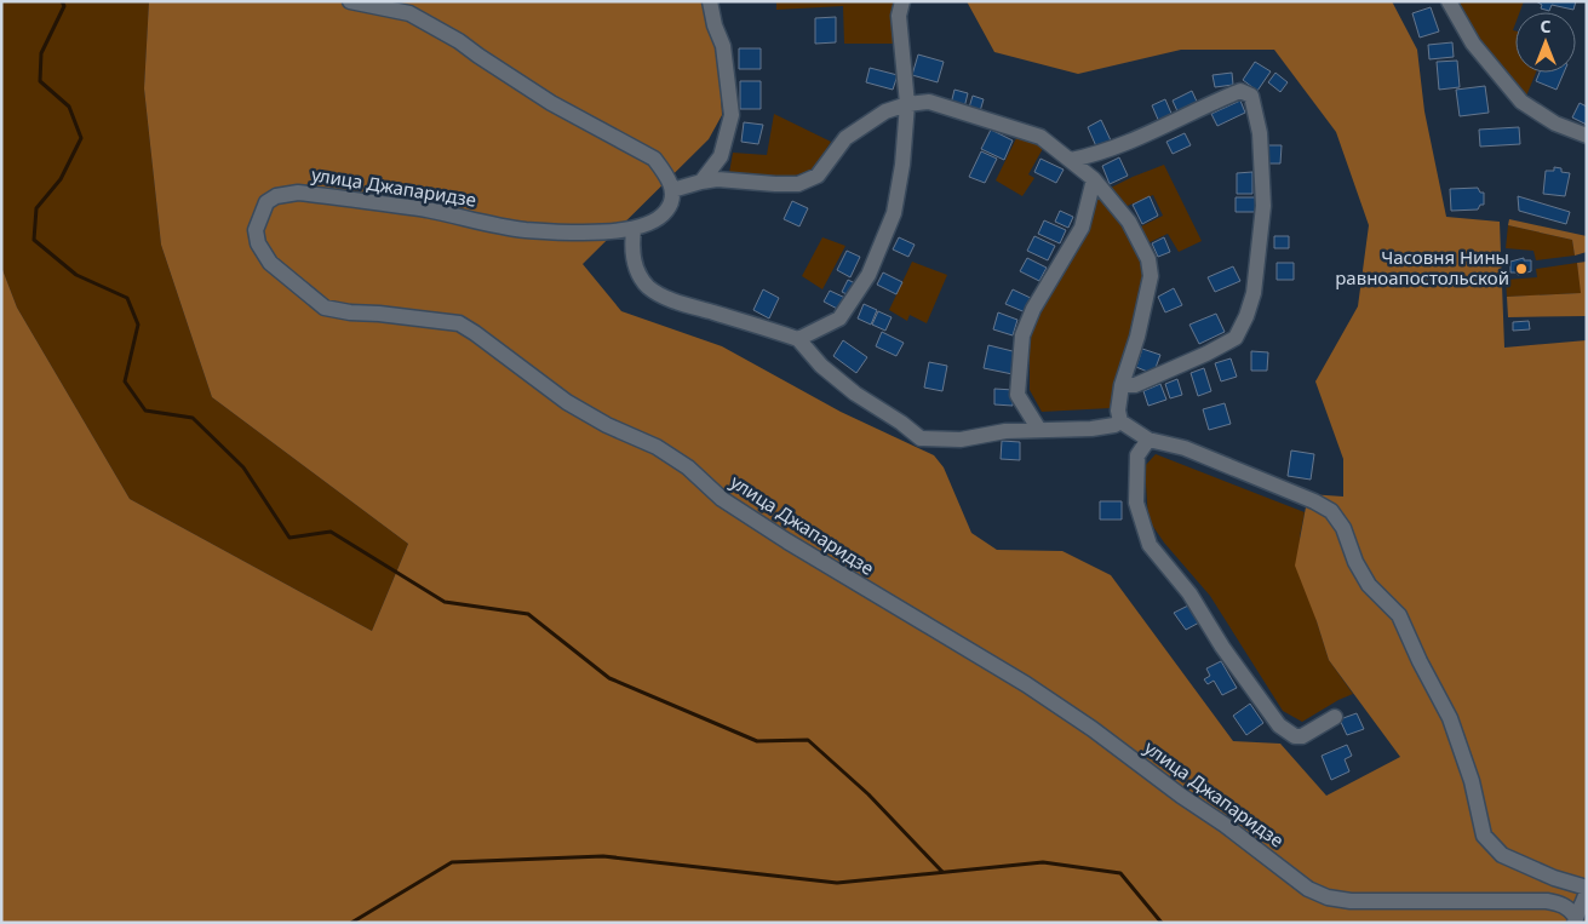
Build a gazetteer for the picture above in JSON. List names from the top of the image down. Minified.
{"streets":{"street":["улица Джапаридзе"]},"places":["Часовня Нины равноапостольской"],"north":"top"}
